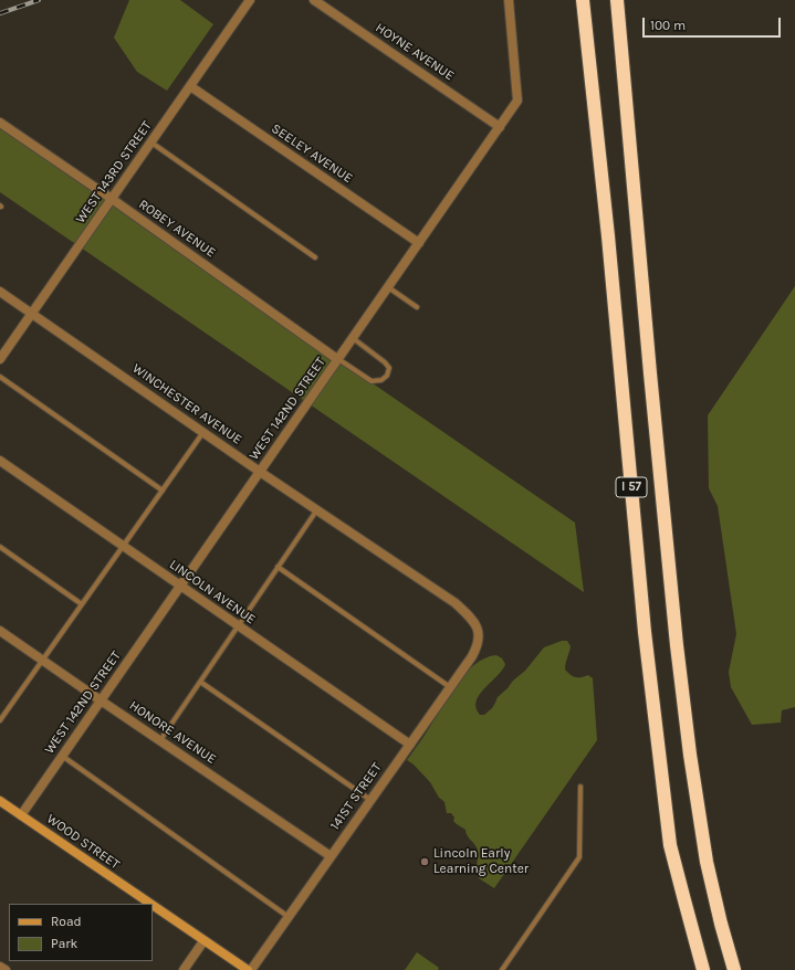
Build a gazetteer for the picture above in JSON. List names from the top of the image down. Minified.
{"streets":{"highway":["I 57"],"main road":["WOOD STREET"],"street":["HOYNE AVENUE","SEELEY AVENUE","WEST 143RD STREET","ROBEY AVENUE","WINCHESTER AVENUE","WEST 142ND STREET","LINCOLN AVENUE","HONORE AVENUE","141ST STREET"]},"crossings":[["HOYNE AVENUE","WEST 142ND STREET"],["SEELEY AVENUE","WEST 143RD STREET"],["SEELEY AVENUE","WEST 142ND STREET"],["WEST 143RD STREET","ROBEY AVENUE"],["WEST 143RD STREET","WINCHESTER AVENUE"],["ROBEY AVENUE","WEST 142ND STREET"],["WINCHESTER AVENUE","WEST 142ND STREET"],["WINCHESTER AVENUE","141ST STREET"],["WEST 142ND STREET","LINCOLN AVENUE"],["WEST 142ND STREET","HONORE AVENUE"],["WEST 142ND STREET","WOOD STREET"],["LINCOLN AVENUE","141ST STREET"],["HONORE AVENUE","141ST STREET"]],"places":["Lincoln Early Learning Center"],"legend":["Road","Park"],"scale_bar":"100 m"}
